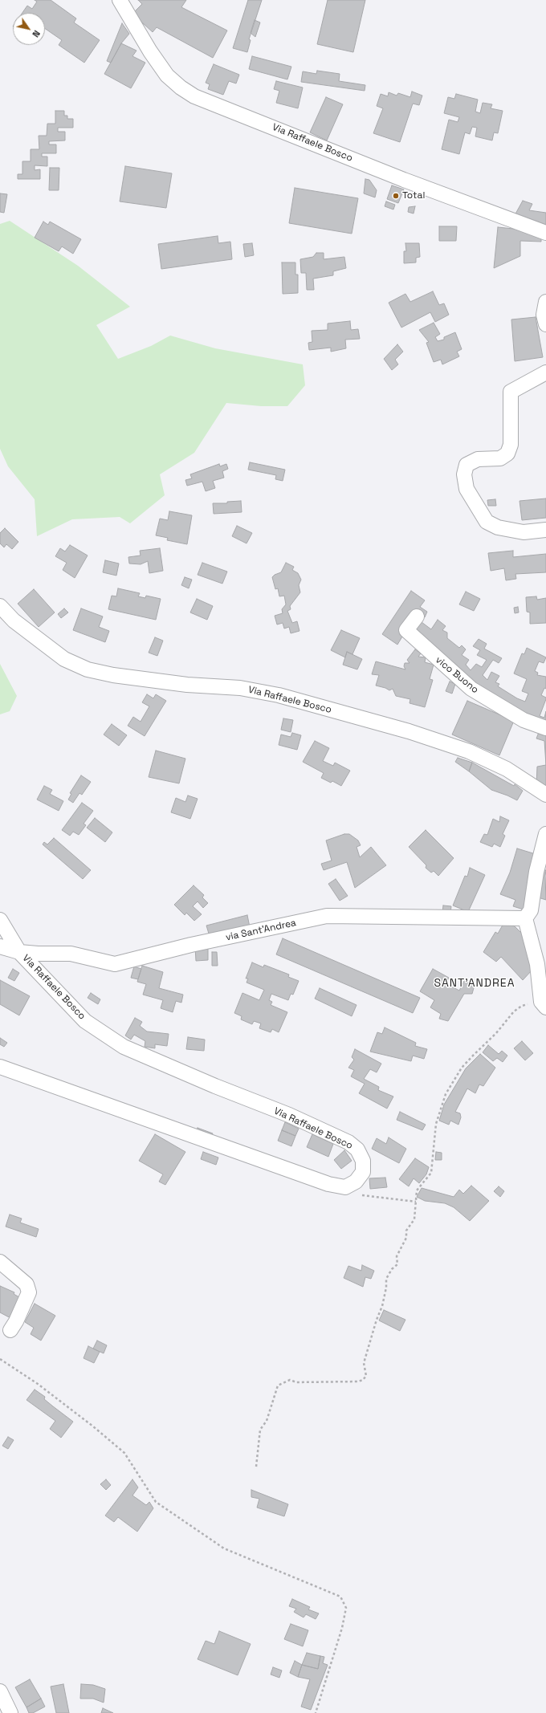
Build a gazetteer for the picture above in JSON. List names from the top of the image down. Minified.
{"streets":{"street":["Via Raffaele Bosco","vico Buono","via Sant'Andrea"]},"crossings":[["Via Raffaele Bosco","via Sant'Andrea"]],"districts":["SANT'ANDREA"],"places":["Total"],"north":"bottom right"}
